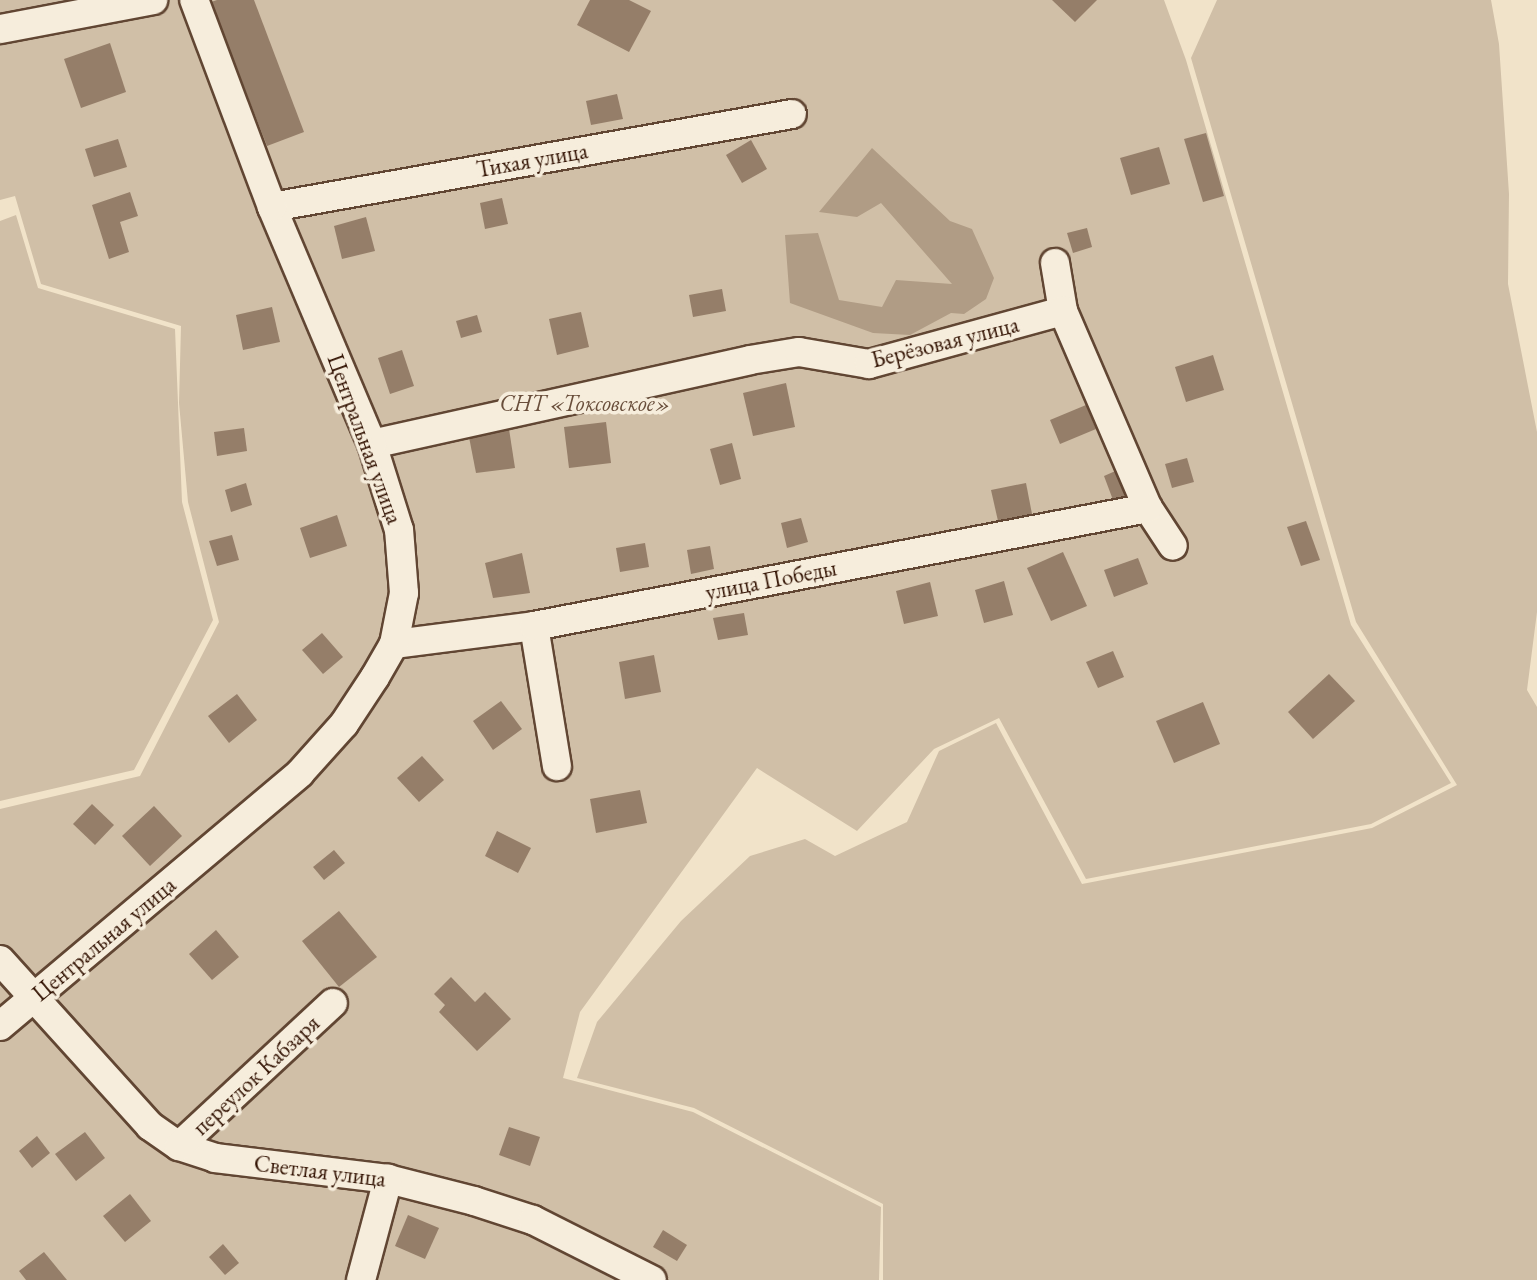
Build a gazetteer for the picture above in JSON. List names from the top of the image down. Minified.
{"streets":{"street":["Тихая улица","Берёзовая улица","Центральная улица","улица Победы","переулок Кабзаря","Светлая улица"]},"crossings":[["Тихая улица","Центральная улица"],["Берёзовая улица","Центральная улица"],["Центральная улица","улица Победы"],["Центральная улица","Светлая улица"],["переулок Кабзаря","Светлая улица"]],"parks":["СНТ «Токсовское»"]}
